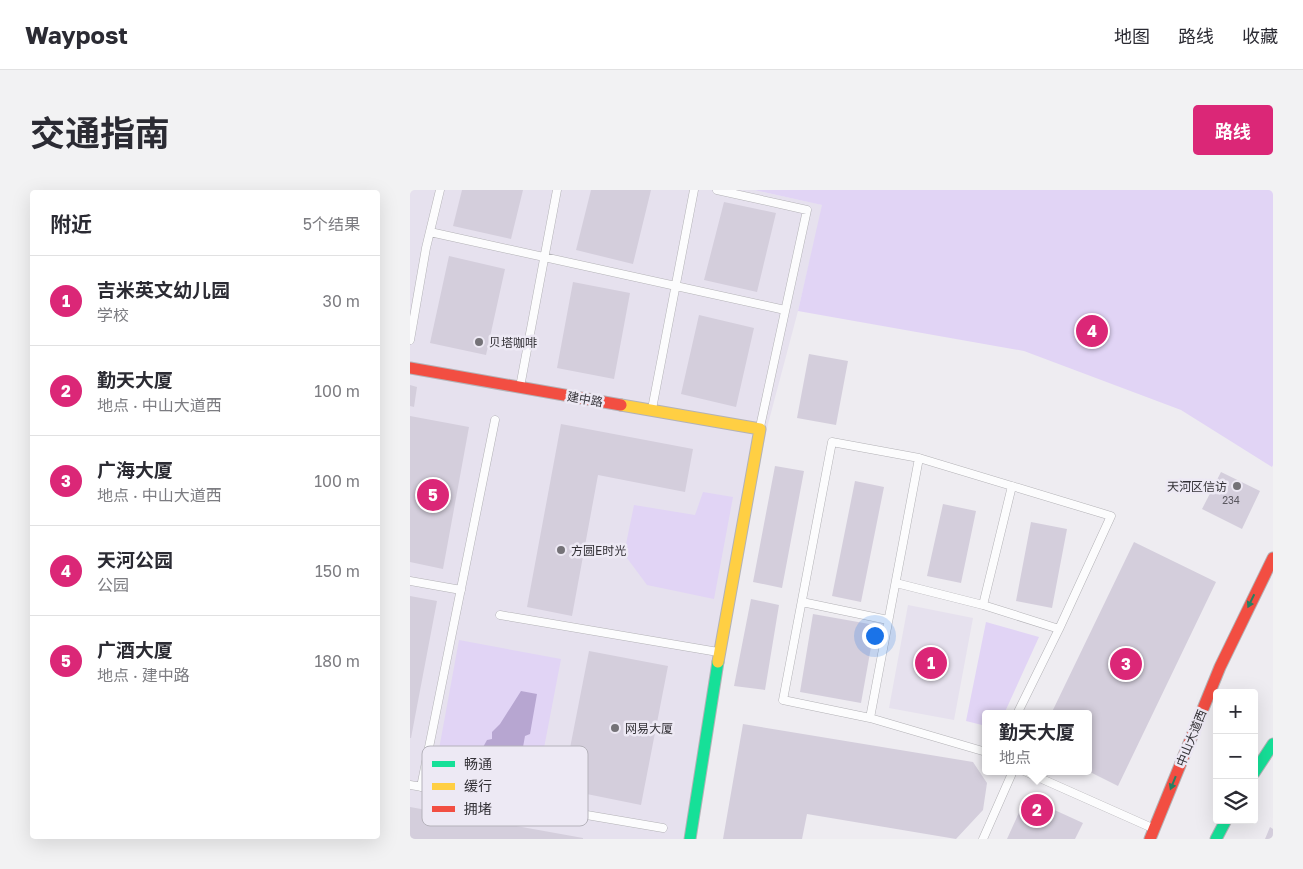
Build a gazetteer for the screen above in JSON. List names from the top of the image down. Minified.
{"streets":{"main road":["建中路","中山大道西"]},"one_way":["中山大道西"],"places":["贝塔咖啡","天河区信访","方圆E时光","网易大厦"],"house_numbers":["234"],"legend":["畅通","缓行","拥堵"],"page":{"header":"Waypost","nav":["地图","路线","收藏"],"title":"交通指南","buttons":"路线","heading":["附近","5个结果"],"list":[{"mark":"1","name":"吉米英文幼儿园","note":"学校","value":"30 m"},{"mark":"2","name":"勤天大厦","note":"地点 · 中山大道西","value":"100 m"},{"mark":"3","name":"广海大厦","note":"地点 · 中山大道西","value":"100 m"},{"mark":"4","name":"天河公园","note":"公园","value":"150 m"},{"mark":"5","name":"广酒大厦","note":"地点 · 建中路","value":"180 m"}],"pins":["4","5","1","3","2"],"map_buttons":["+","−"],"popup":["勤天大厦","地点"]}}
